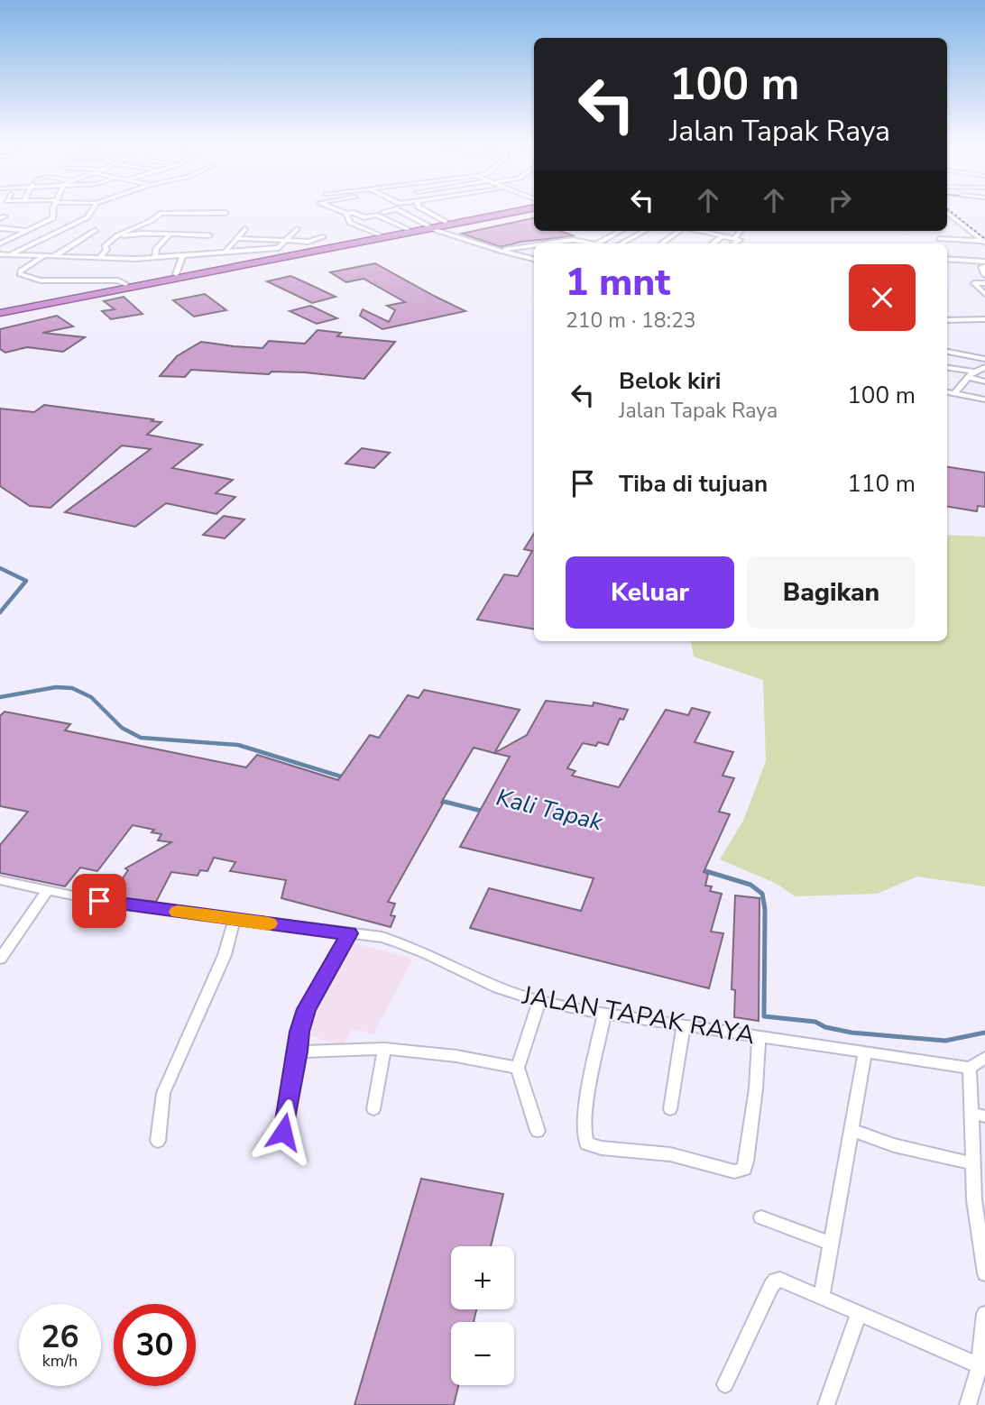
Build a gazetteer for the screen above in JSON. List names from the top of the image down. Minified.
{"streets":{"street":["JALAN TAPAK RAYA"]},"water":["Kali Tapak"],"page":{"turn":["100 m","Jalan Tapak Raya"],"heading":["1 mnt","210 m · 18:23"],"list":[{"name":"Belok kiri","note":"Jalan Tapak Raya","value":"100 m"},{"name":"Tiba di tujuan","value":"110 m"}],"buttons":["Keluar","Bagikan"],"map_buttons":["+","−"],"speed":"26 km/h","limit":"30"}}
